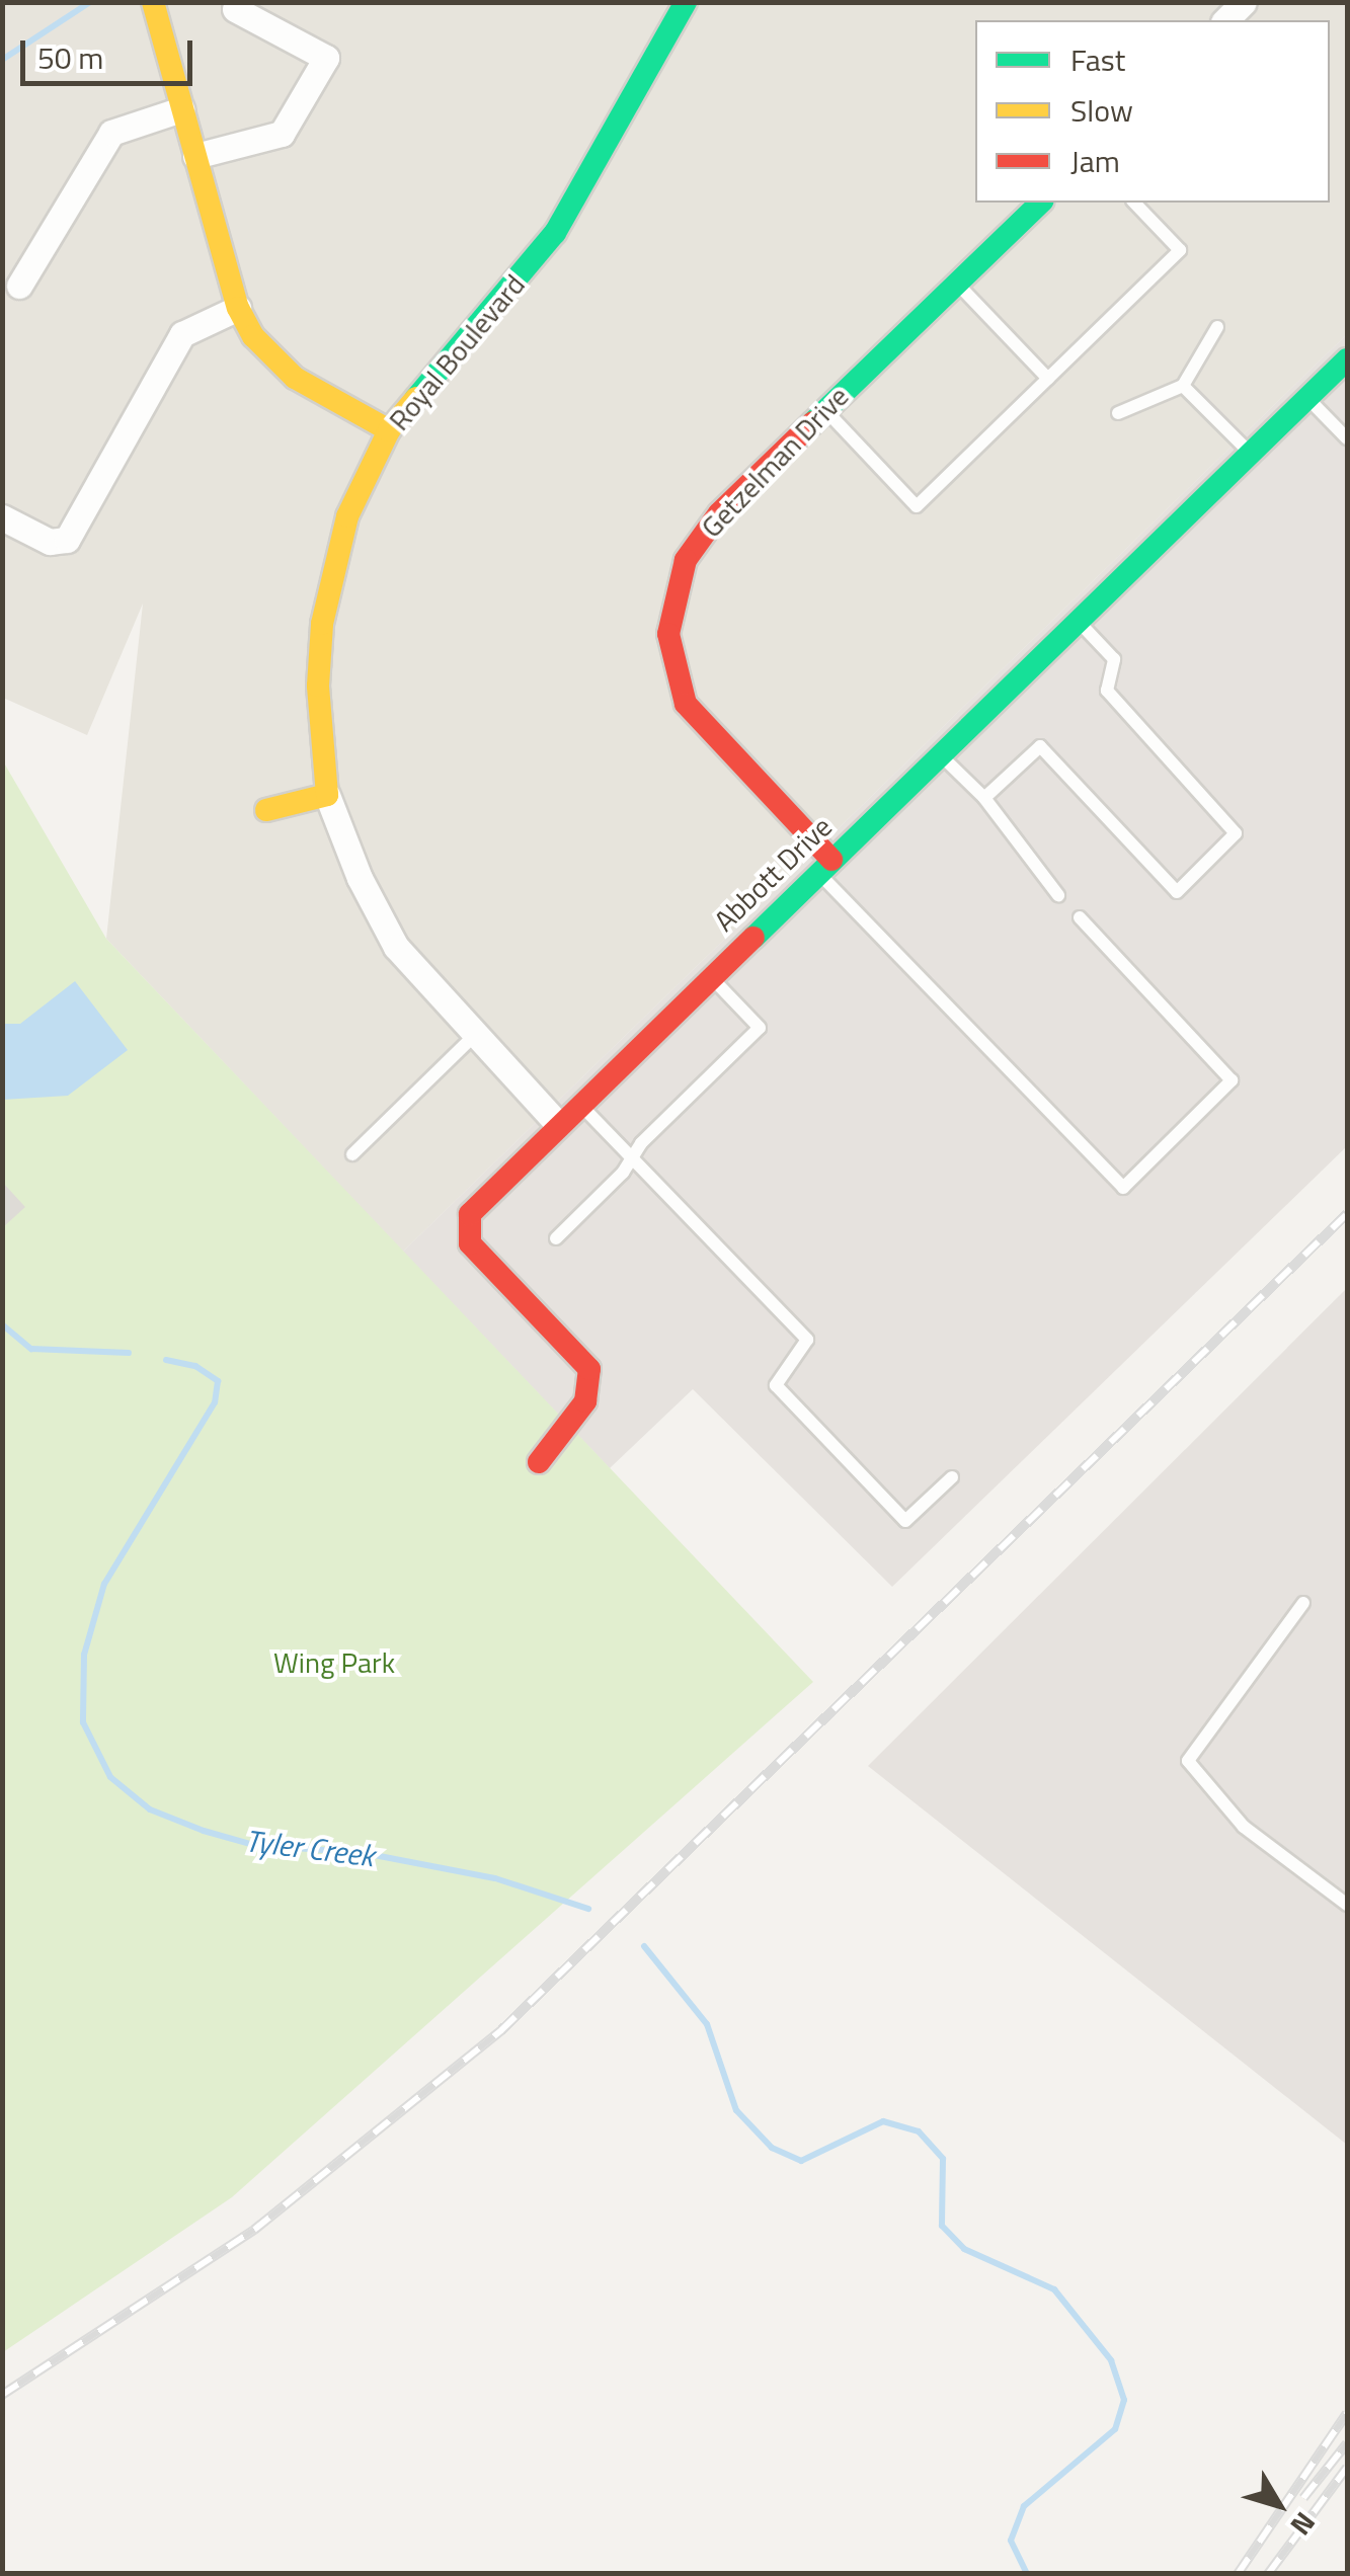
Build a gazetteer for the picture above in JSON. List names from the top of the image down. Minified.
{"streets":{"street":["Royal Boulevard","Getzelman Drive","Abbott Drive"]},"crossings":[["Royal Boulevard","Abbott Drive"],["Getzelman Drive","Abbott Drive"]],"water":["Tyler Creek"],"parks":["Wing Park"],"legend":["Fast","Slow","Jam"],"scale_bar":"50 m","north":"bottom right"}
